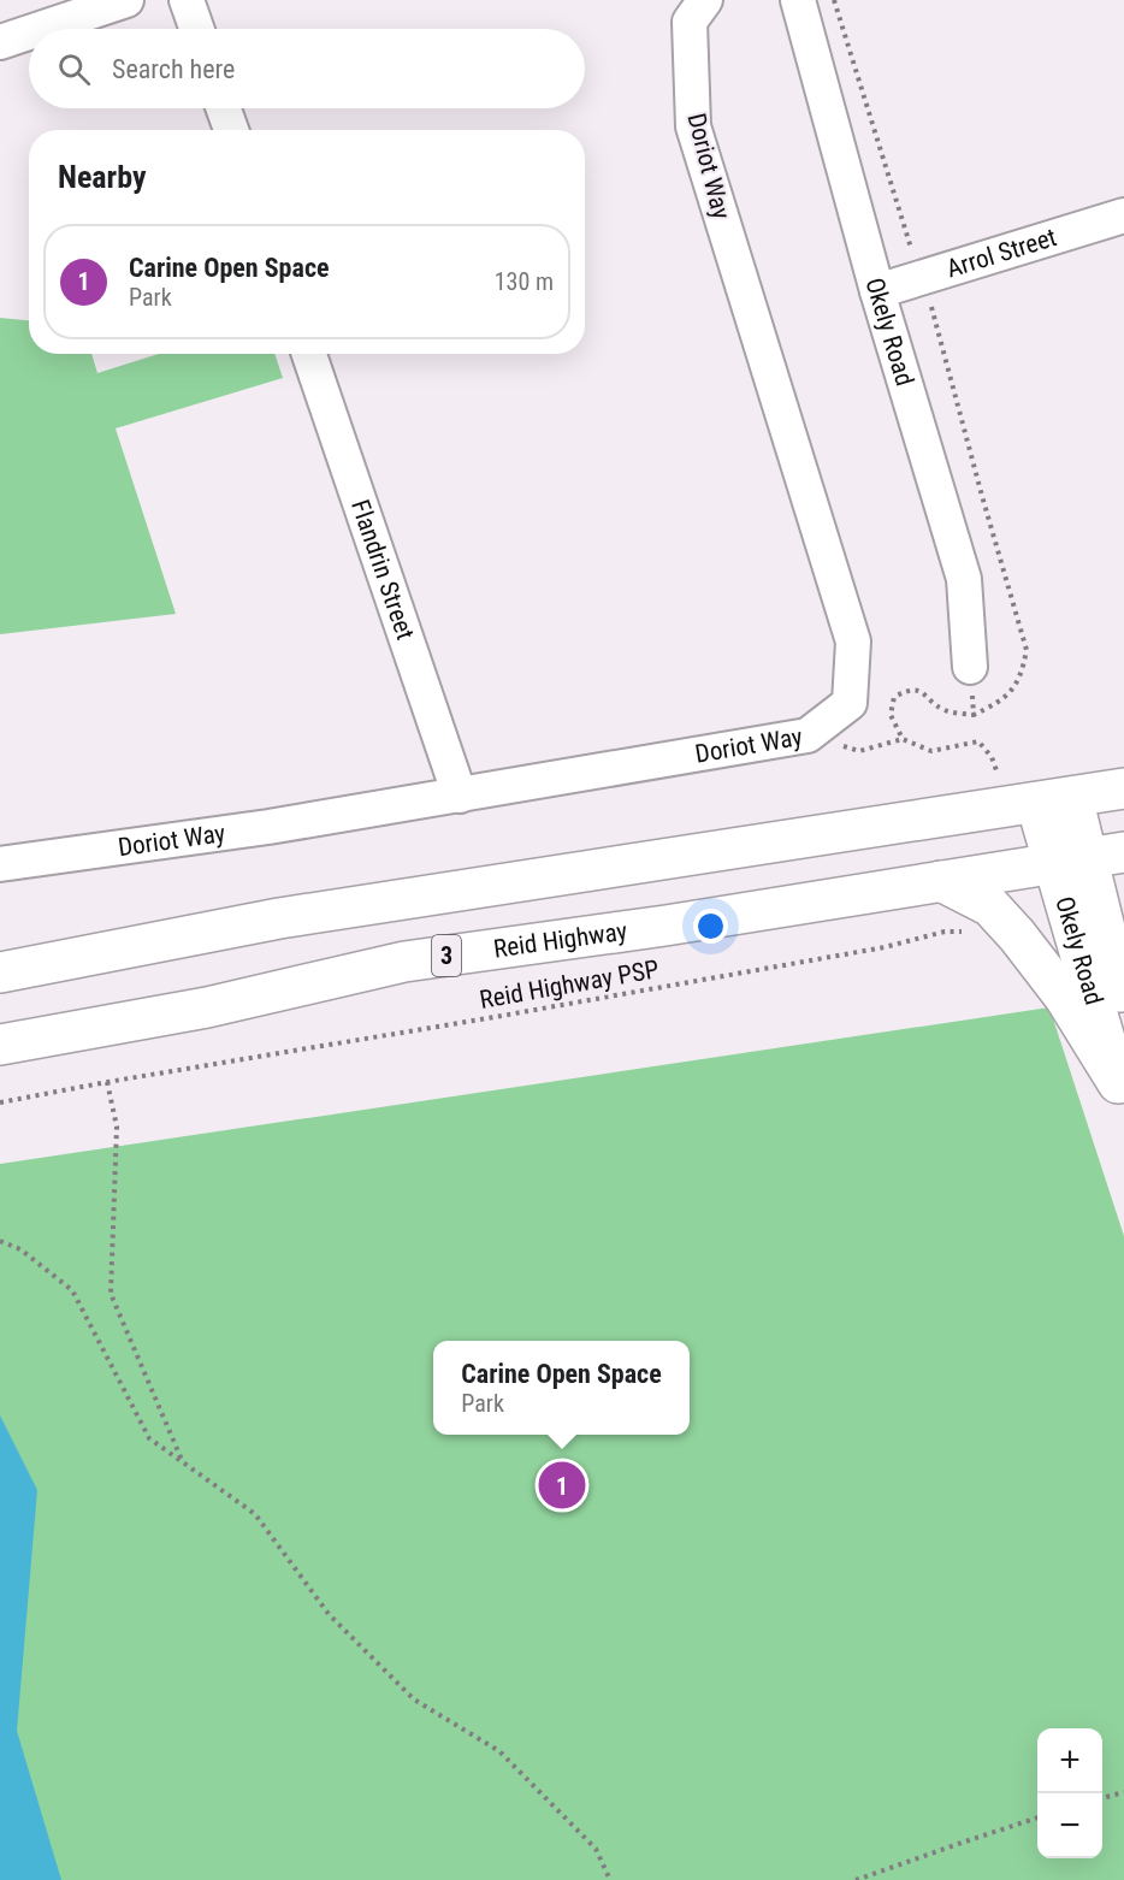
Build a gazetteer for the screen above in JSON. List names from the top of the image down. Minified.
{"streets":{"main road":["Okely Road","Reid Highway","3"],"street":["Doriot Way","Arrol Street","Flandrin Street"],"path":["Reid Highway PSP"]},"crossings":[["Doriot Way","Flandrin Street"],["Arrol Street","Okely Road"],["Okely Road","Reid Highway"]],"page":{"search":"Search here","heading":"Nearby","list":[{"mark":"1","name":"Carine Open Space","note":"Park","value":"130 m"}],"popup":["Carine Open Space","Park"],"pins":"1","map_buttons":["+","−"]}}
